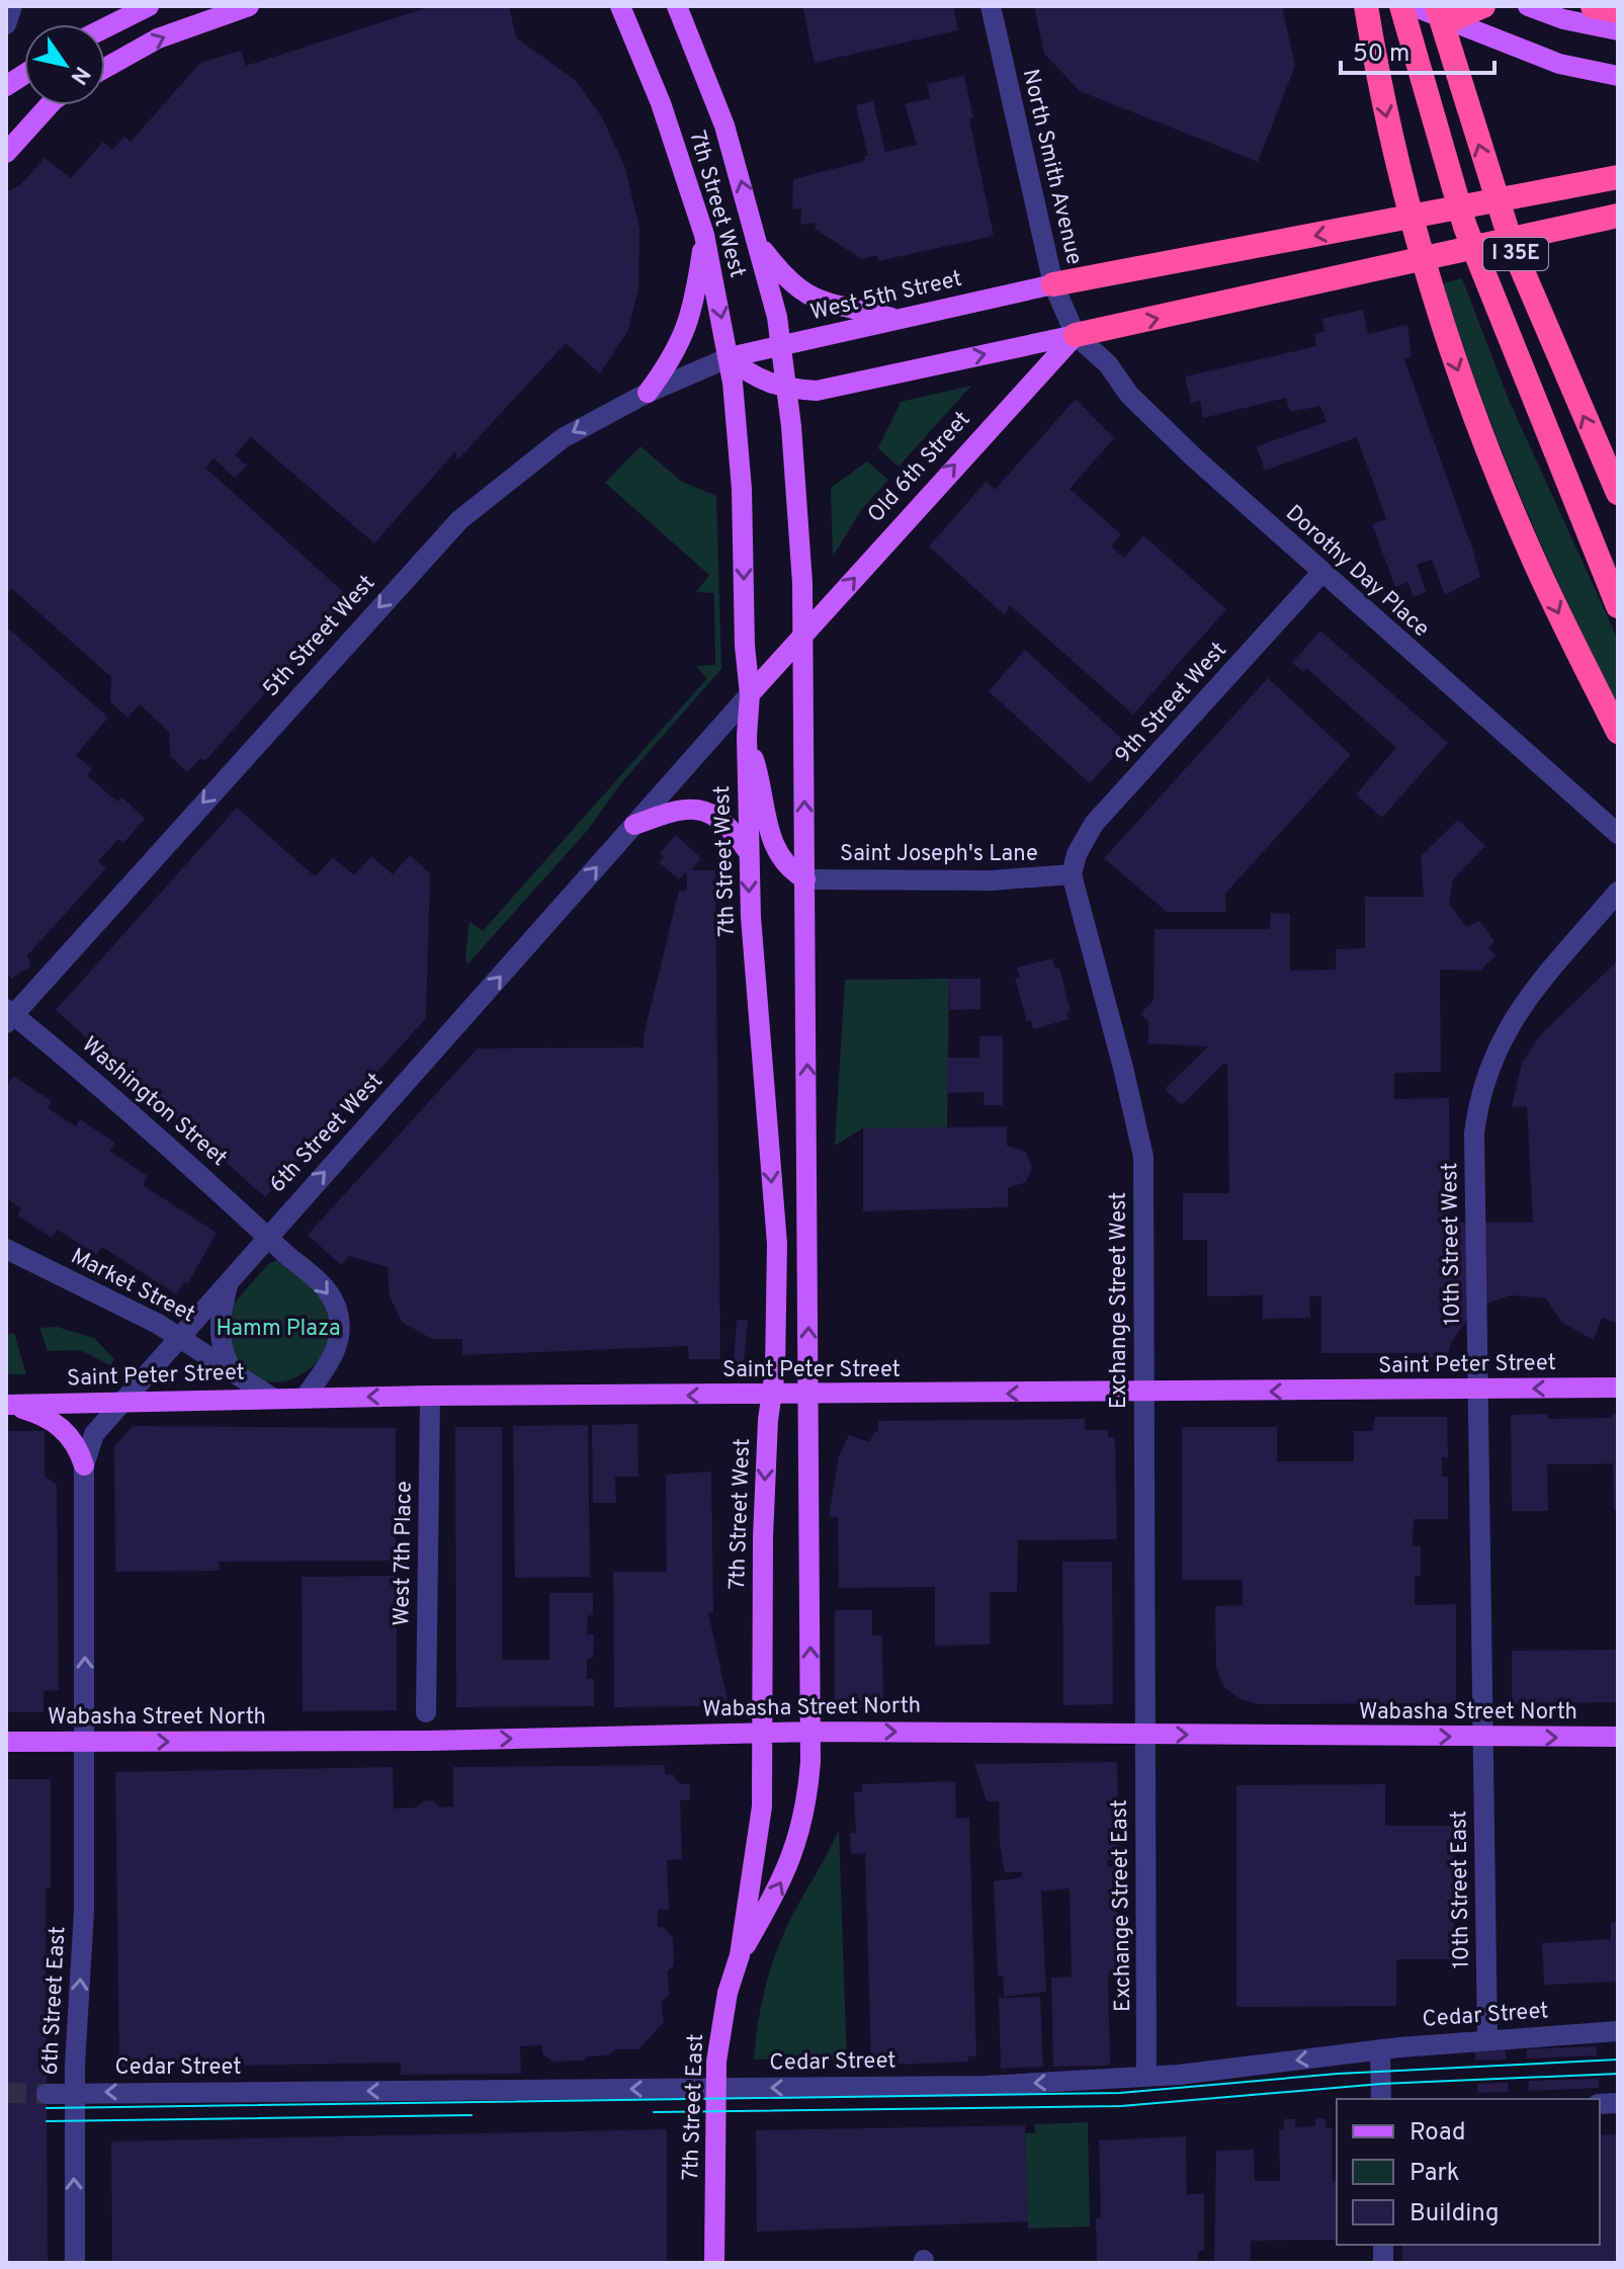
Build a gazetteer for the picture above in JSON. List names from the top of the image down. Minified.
{"streets":{"highway":["I 35E"],"main road":["7th Street West","West 5th Street","Old 6th Street","6th Street West","Saint Peter Street","Wabasha Street North","7th Street East"],"street":["North Smith Avenue","Dorothy Day Place","5th Street West","9th Street West","Saint Joseph's Lane","Washington Street","10th Street West","Market Street","Exchange Street West","West 7th Place","10th Street East","Exchange Street East","6th Street East","Cedar Street"]},"crossings":[["North Smith Avenue","West 5th Street"],["North Smith Avenue","Old 6th Street"],["North Smith Avenue","Dorothy Day Place"],["7th Street West","West 5th Street"],["7th Street West","Old 6th Street"],["7th Street West","5th Street West"],["7th Street West","Saint Joseph's Lane"],["7th Street West","6th Street West"],["7th Street West","Saint Peter Street"],["7th Street West","Wabasha Street North"],["7th Street West","7th Street East"],["West 5th Street","5th Street West"],["Old 6th Street","Dorothy Day Place"],["Old 6th Street","6th Street West"],["Dorothy Day Place","9th Street West"],["5th Street West","Washington Street"],["9th Street West","Saint Joseph's Lane"],["9th Street West","Exchange Street West"],["Saint Joseph's Lane","Exchange Street West"],["Washington Street","6th Street West"],["Washington Street","Market Street"],["Washington Street","Saint Peter Street"],["6th Street West","Market Street"],["6th Street West","Saint Peter Street"],["6th Street West","Wabasha Street North"],["6th Street West","6th Street East"],["10th Street West","Saint Peter Street"],["10th Street West","Wabasha Street North"],["10th Street West","10th Street East"],["Market Street","Saint Peter Street"],["Exchange Street West","Saint Peter Street"],["Exchange Street West","Wabasha Street North"],["Exchange Street West","Exchange Street East"],["Saint Peter Street","West 7th Place"],["Wabasha Street North","10th Street East"],["Wabasha Street North","Exchange Street East"],["Wabasha Street North","6th Street East"],["Wabasha Street North","7th Street East"],["10th Street East","Cedar Street"],["Exchange Street East","Cedar Street"],["6th Street East","Cedar Street"],["Cedar Street","7th Street East"]],"one_way":["Old 6th Street","5th Street West","6th Street West","Saint Peter Street","Wabasha Street North","6th Street East","Cedar Street"],"parks":["Hamm Plaza"],"legend":["Road","Park","Building"],"scale_bar":"50 m","north":"bottom right"}
